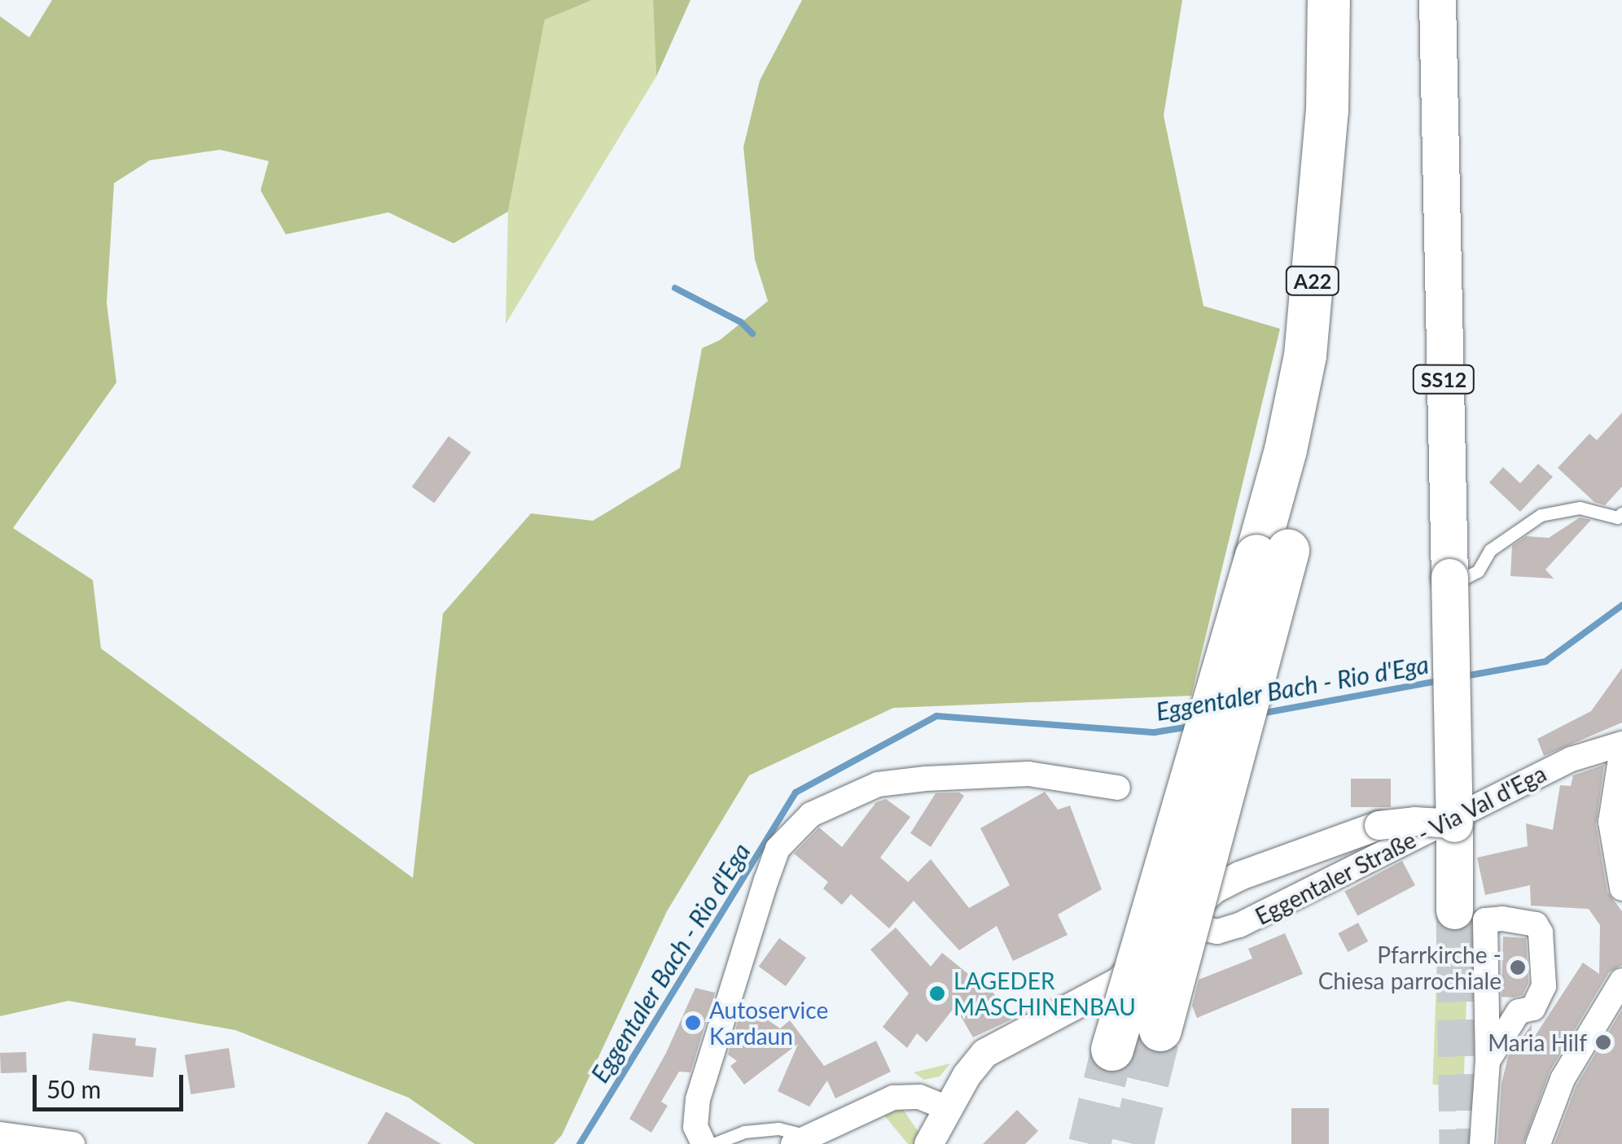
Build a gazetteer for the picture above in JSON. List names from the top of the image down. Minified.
{"streets":{"highway":["A22"],"main road":["SS12"],"street":["Eggentaler Straße - Via Val d'Ega"]},"water":["Eggentaler Bach - Rio d'Ega"],"places":["Pfarrkirche - Chiesa parrochiale","LAGEDER MASCHINENBAU","Autoservice Kardaun","Maria Hilf"],"scale_bar":"50 m"}
